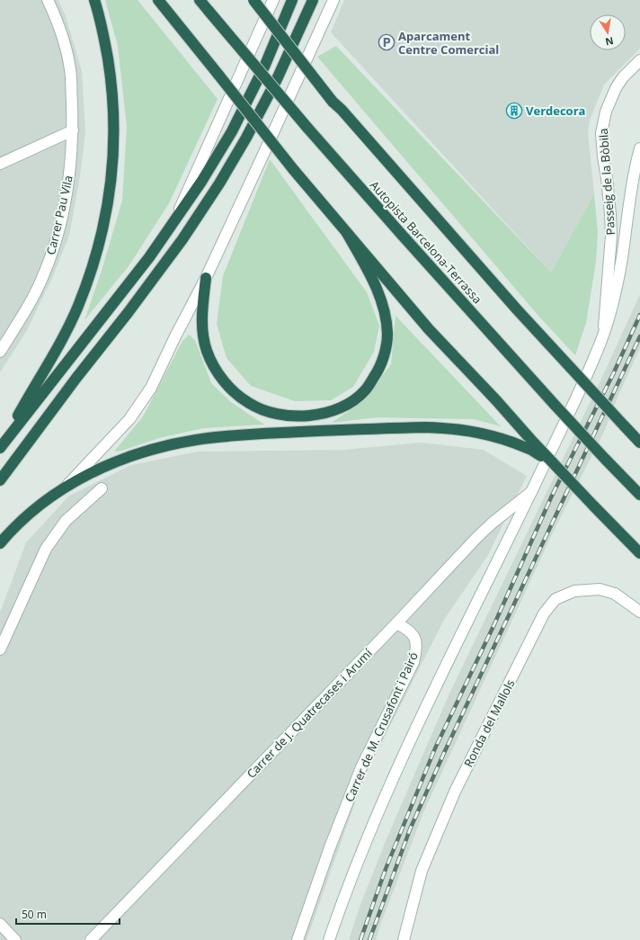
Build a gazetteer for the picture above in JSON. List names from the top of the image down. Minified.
{"streets":{"highway":["Autopista Barcelona-Terrassa"],"street":["Passeig de la Bòbila","Carrer Pau Vila","Carrer de J. Quatrecases i Arumí","Ronda del Mallols","Carrer de M. Crusafont i Pairó"]},"crossings":[["Carrer de J. Quatrecases i Arumí","Carrer de M. Crusafont i Pairó"]],"places":{"parking":["Aparcament Centre Comercial"],"building":["Verdecora"]},"scale_bar":"50 m","north":"bottom"}
